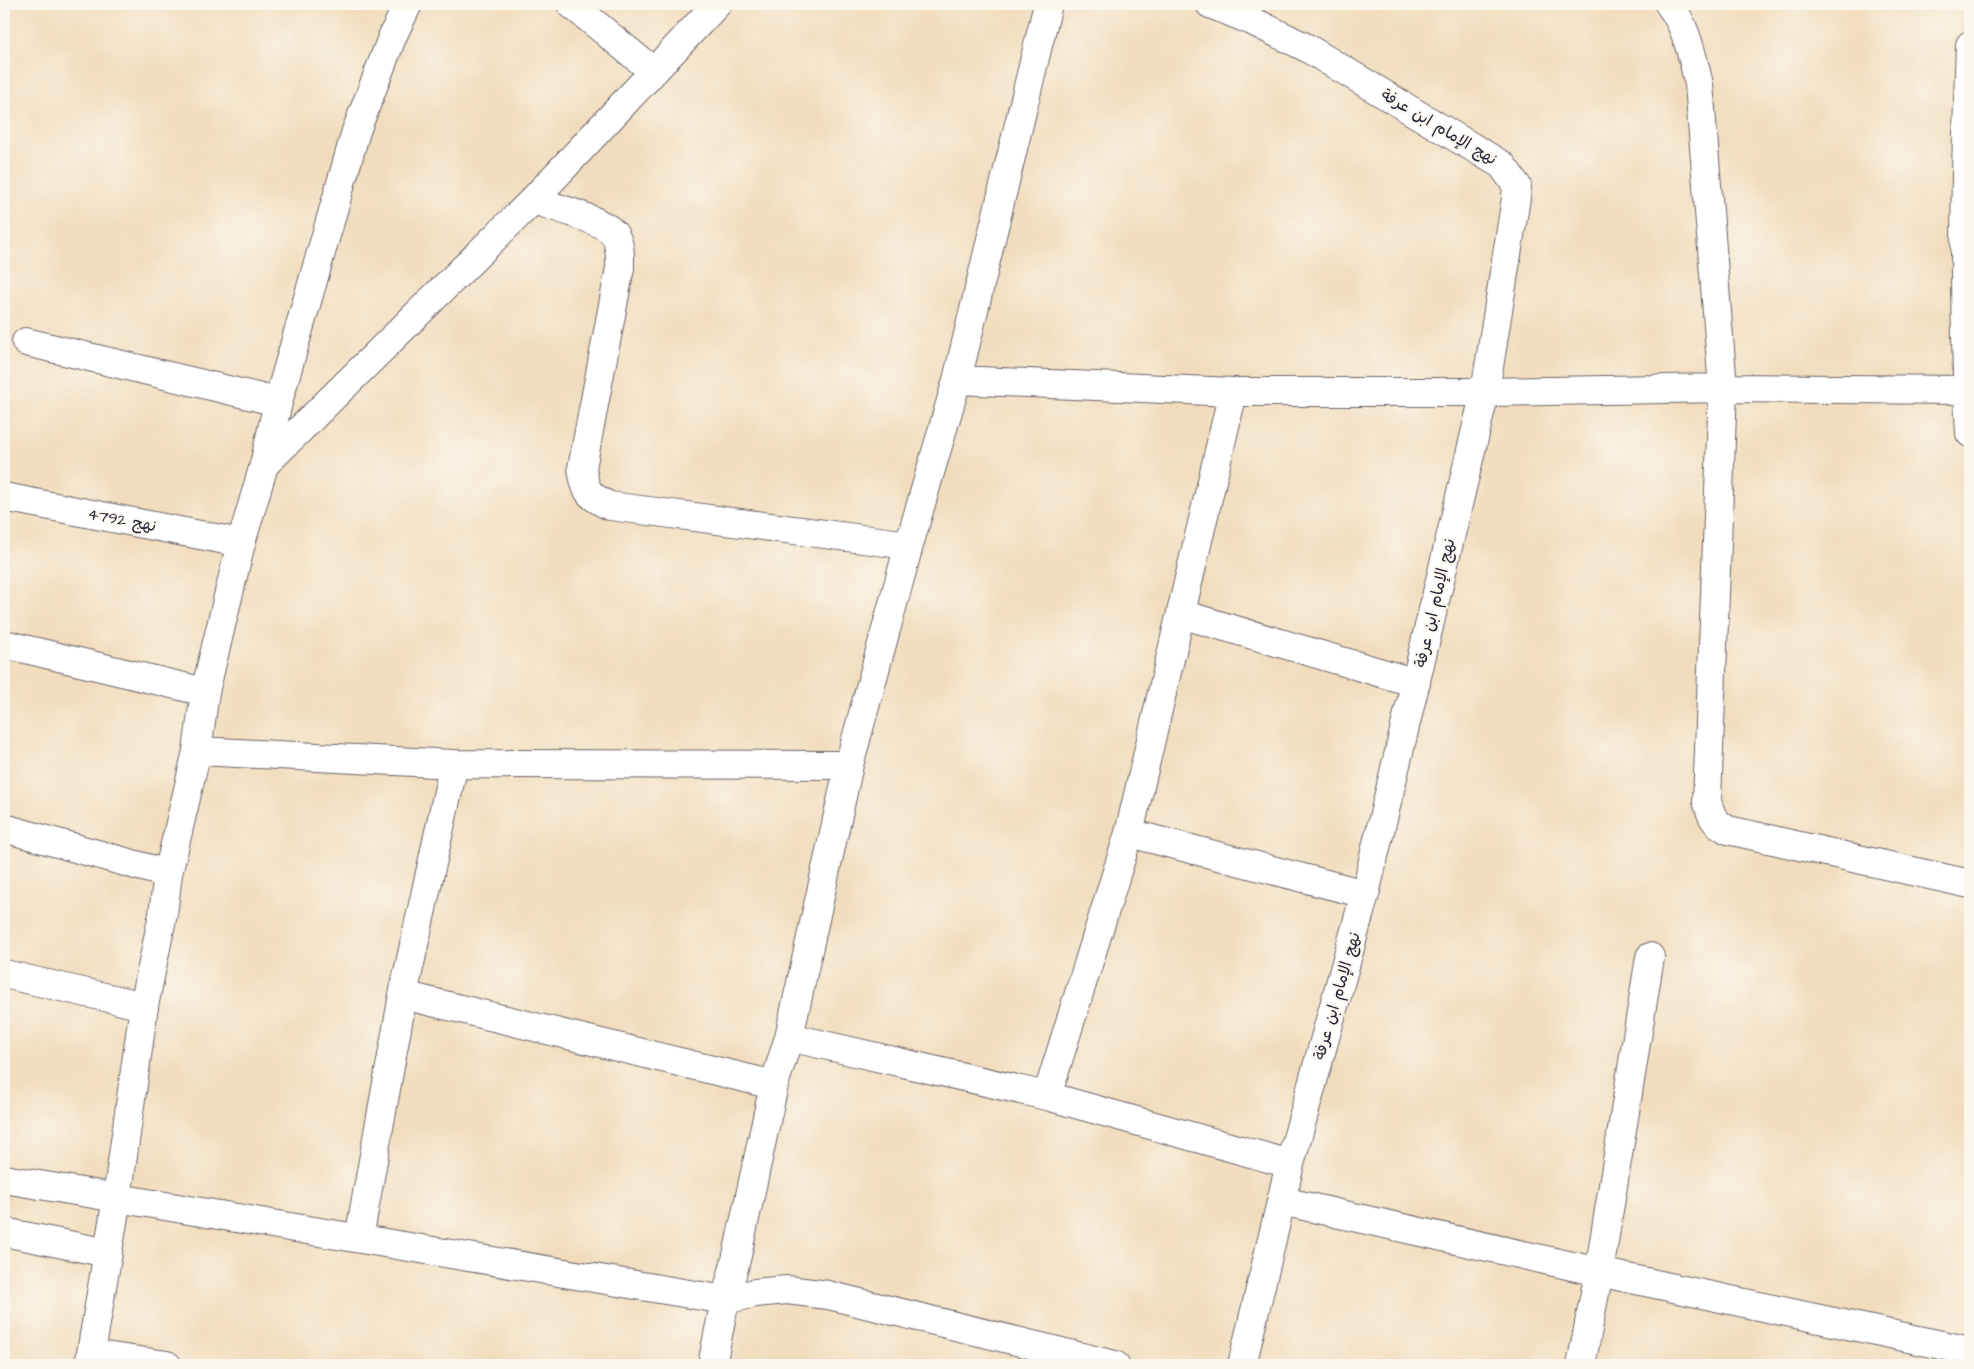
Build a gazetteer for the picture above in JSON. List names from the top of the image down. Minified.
{"streets":{"street":["نهج الإمام ابن عرفة","نهج 4792"]}}
